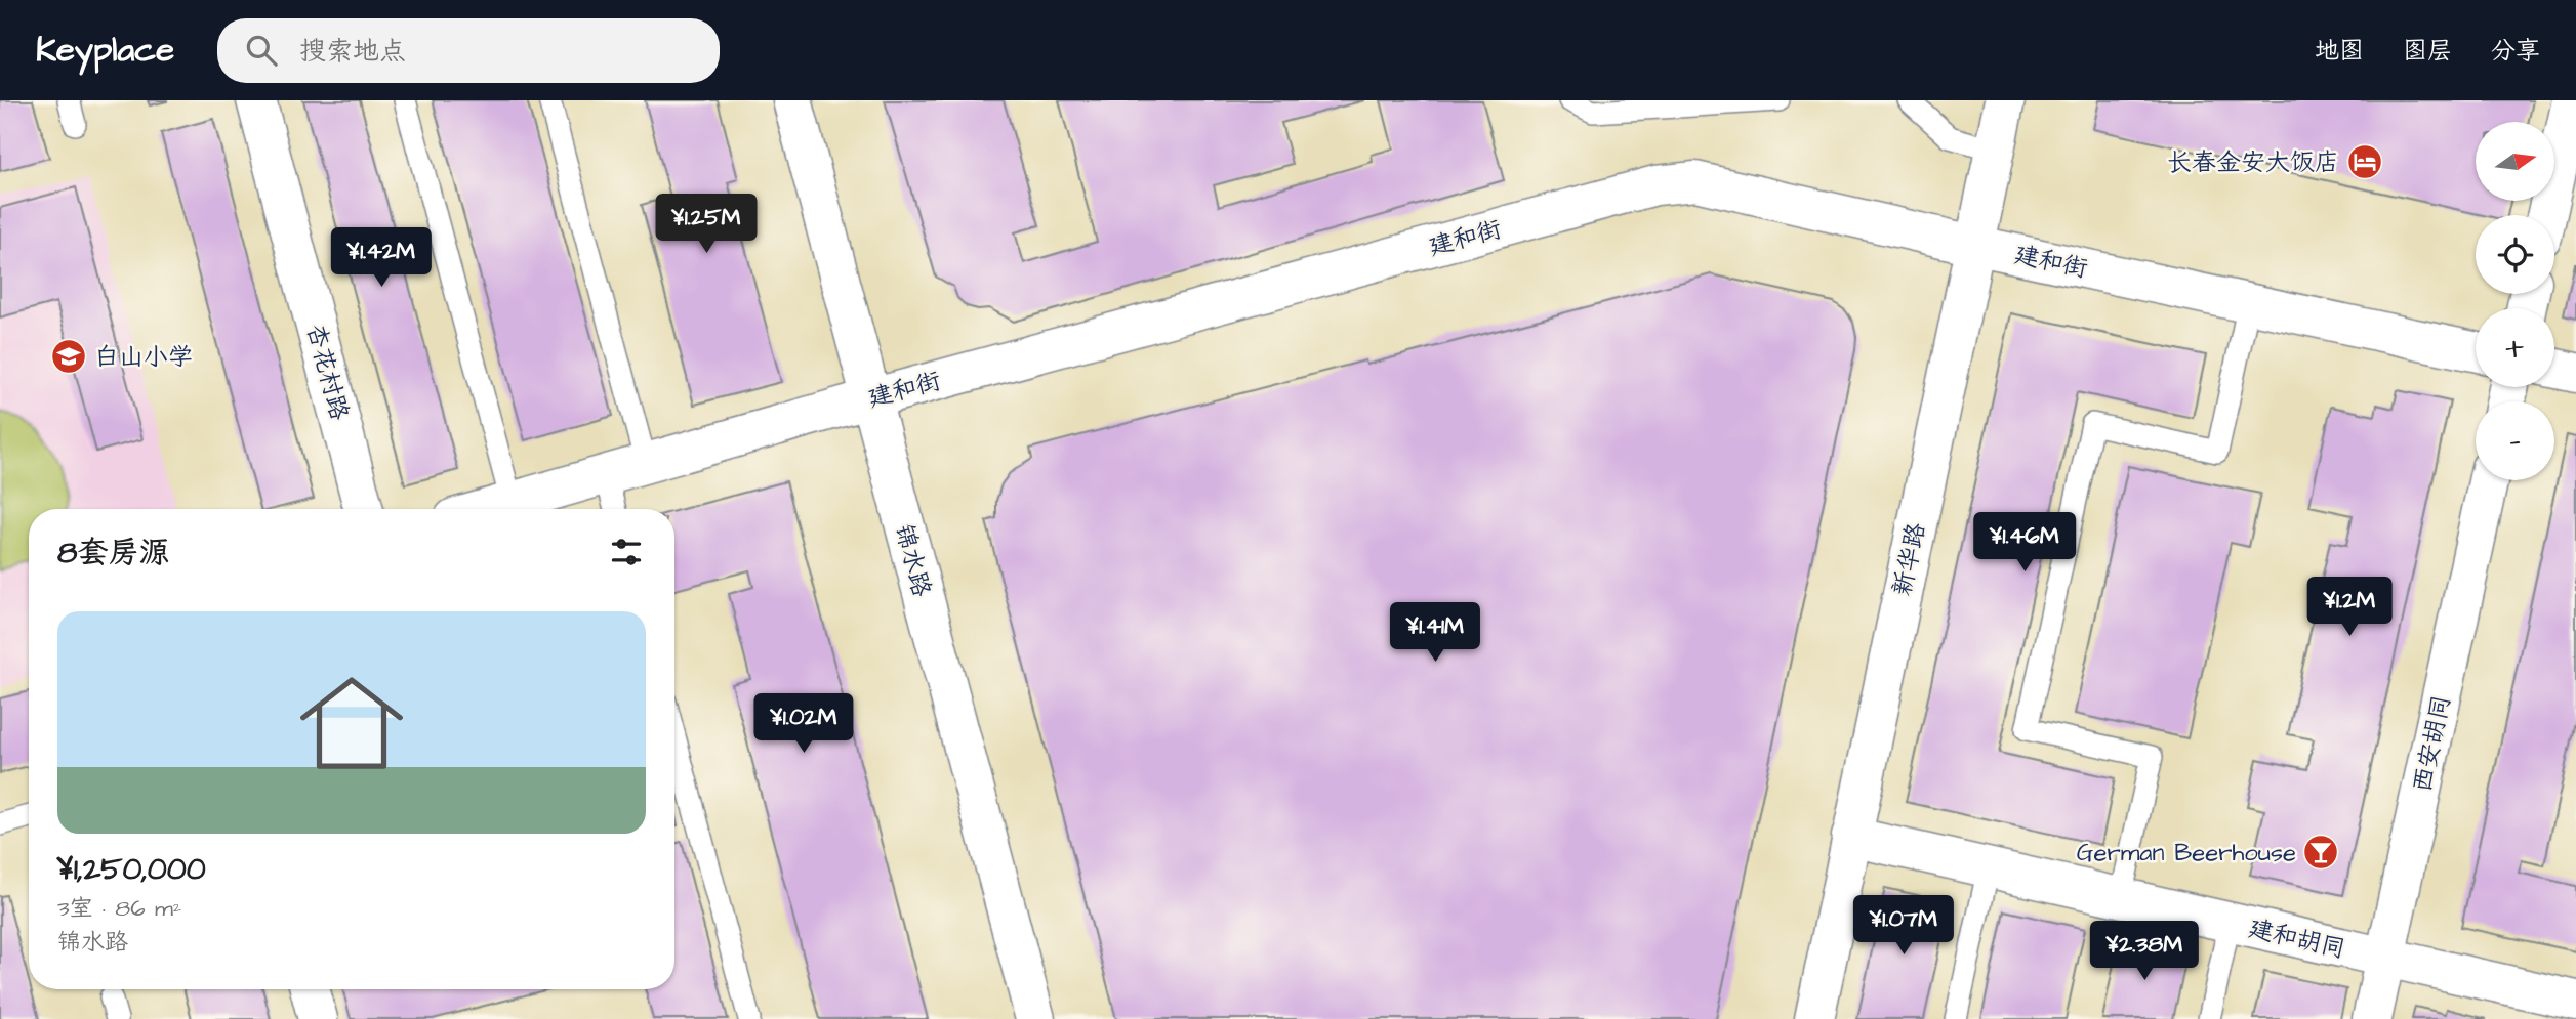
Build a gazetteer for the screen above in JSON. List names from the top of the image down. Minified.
{"streets":{"street":["建和街","杏花村路","新华路","锦水路","西安胡同","建和胡同"]},"crossings":[["建和街","新华路"],["建和街","锦水路"],["新华路","建和胡同"],["西安胡同","建和胡同"]],"places":{"hotel":["长春金安大饭店"],"school or university":["白山小学"],"bar":["German Beerhouse"]},"north":"right","page":{"header":"Keyplace","search":"搜索地点","nav":["地图","图层","分享"],"map_buttons":["+","−"],"price":["¥1.25M","¥1.42M","¥1.46M","¥1.2M","¥1.41M","¥1.02M","¥1.07M","¥2.38M"],"heading":"8套房源","list":[{"name":"¥1,250,000","note":"3室 · 86 m² · 锦水路"}]}}
